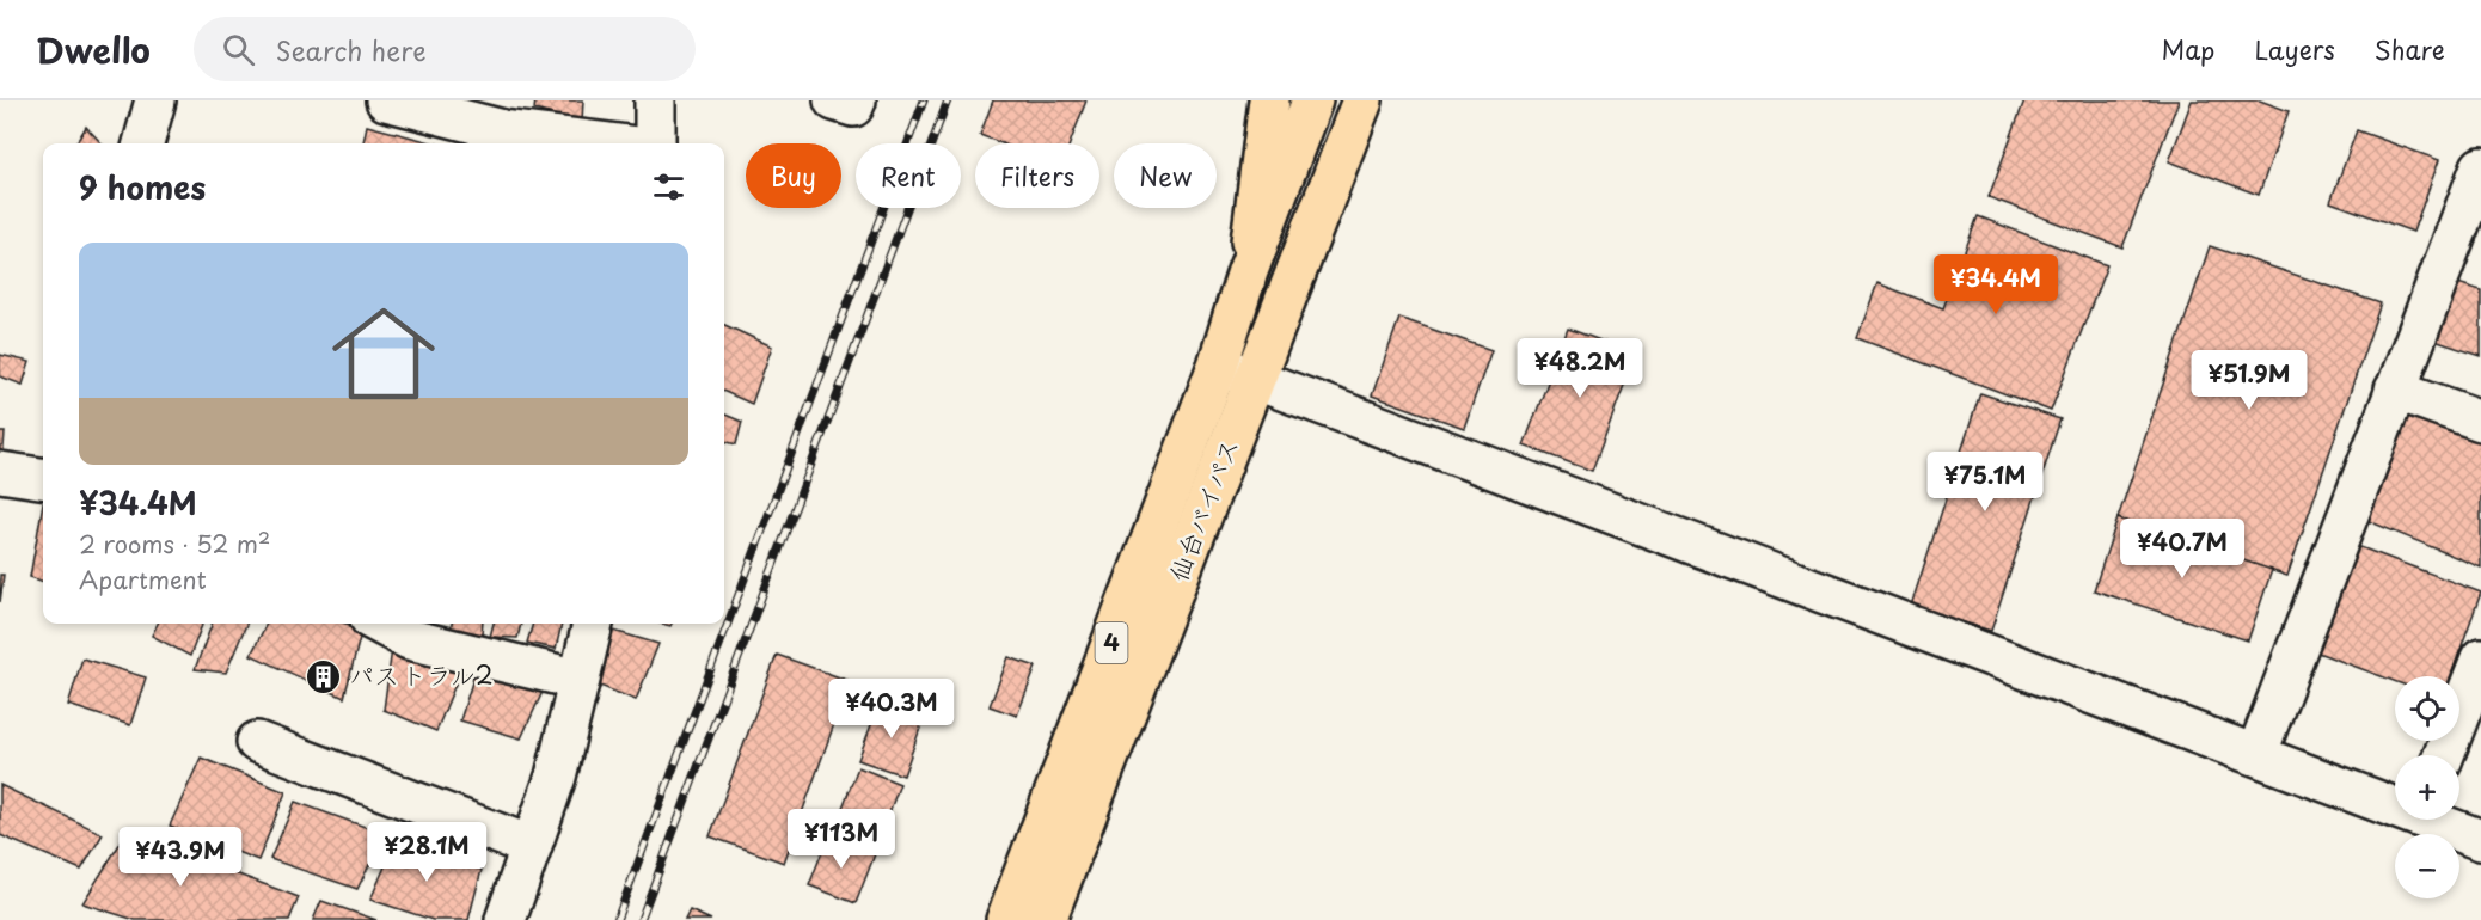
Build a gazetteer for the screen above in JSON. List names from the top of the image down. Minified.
{"streets":{"main road":["仙台バイパス","4"]},"places":{"building":["パストラル2"]},"page":{"header":"Dwello","search":"Search here","nav":["Map","Layers","Share"],"chip":["Buy","Rent","Filters","New"],"heading":"9 homes","list":[{"name":"¥34.4M","note":"2 rooms · 52 m² · Apartment"}],"price":["¥34.4M","¥48.2M","¥51.9M","¥75.1M","¥40.7M","¥40.3M","¥113M","¥28.1M","¥43.9M"],"map_buttons":["+","−"]}}
